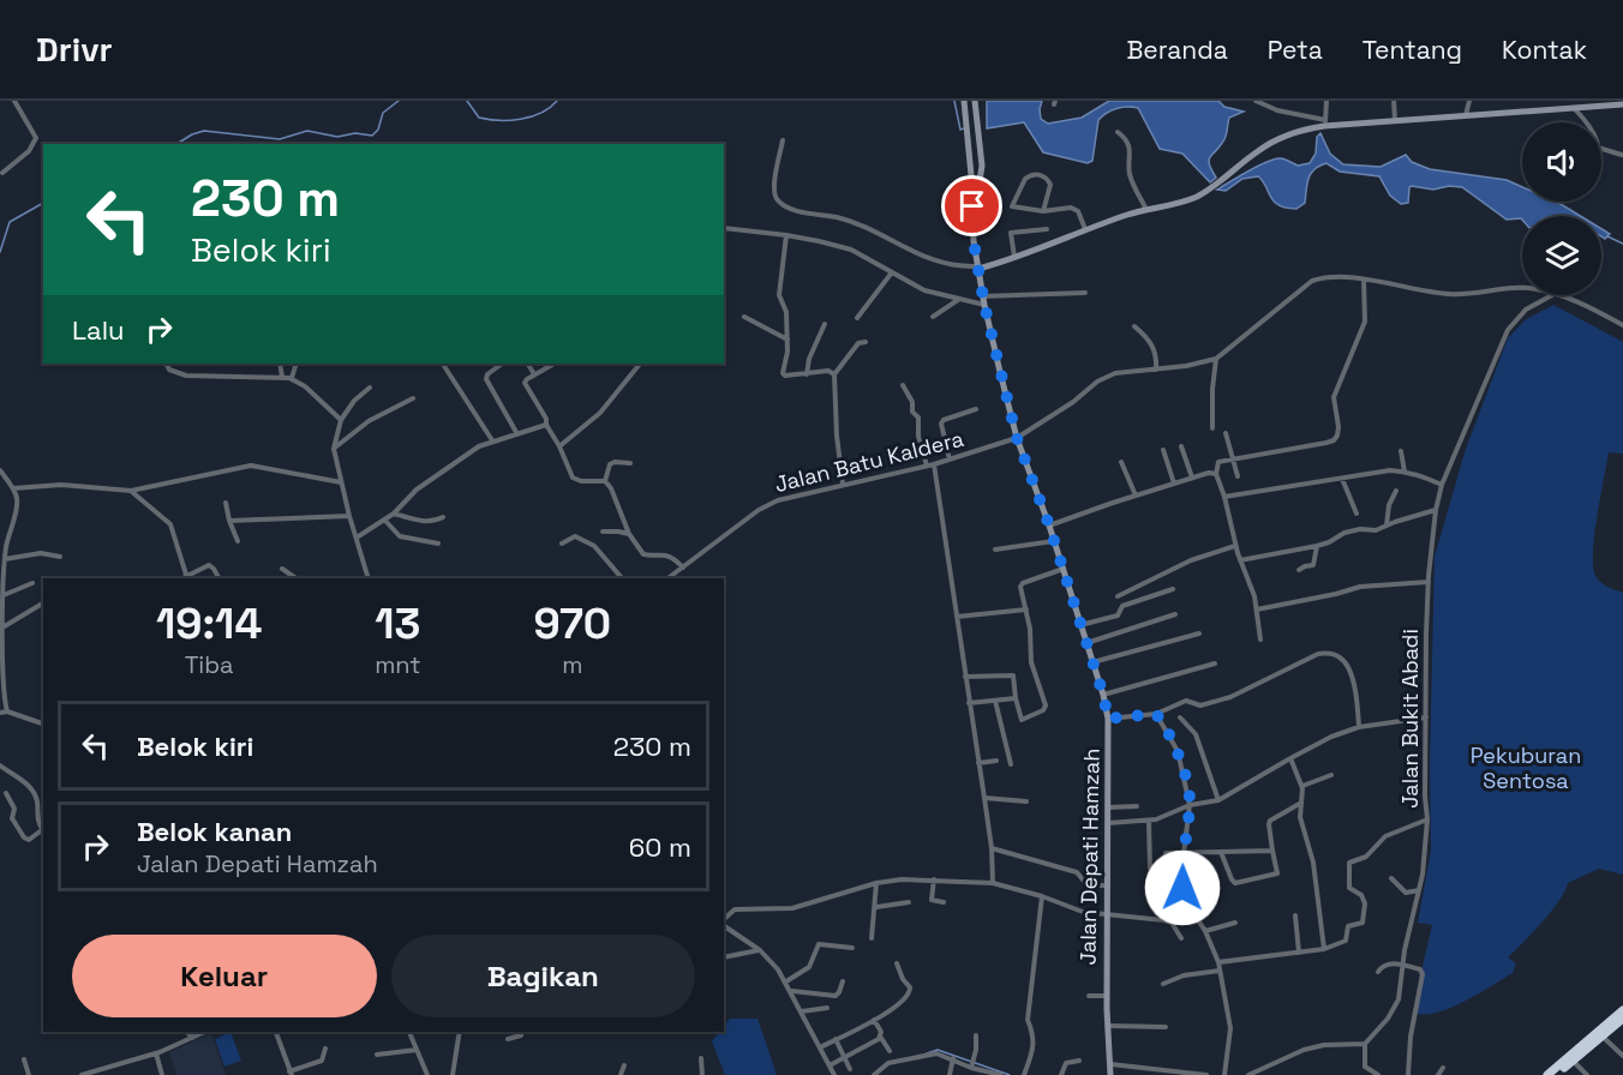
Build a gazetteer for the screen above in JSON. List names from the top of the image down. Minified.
{"streets":{"main road":["Jalan Depati Hamzah"],"street":["Jalan Batu Kaldera","Jalan Bukit Abadi"]},"crossings":[["Jalan Batu Kaldera","Jalan Depati Hamzah"]],"parks":["Pekuburan Sentosa"],"page":{"header":"Drivr","nav":["Beranda","Peta","Tentang","Kontak"],"turn":["230 m","Belok kiri"],"then":"Lalu","eta":["19:14","Tiba","13","mnt","970","m"],"list":[{"name":"Belok kiri","value":"230 m"},{"name":"Belok kanan","note":"Jalan Depati Hamzah","value":"60 m"}],"buttons":["Keluar","Bagikan"]}}
